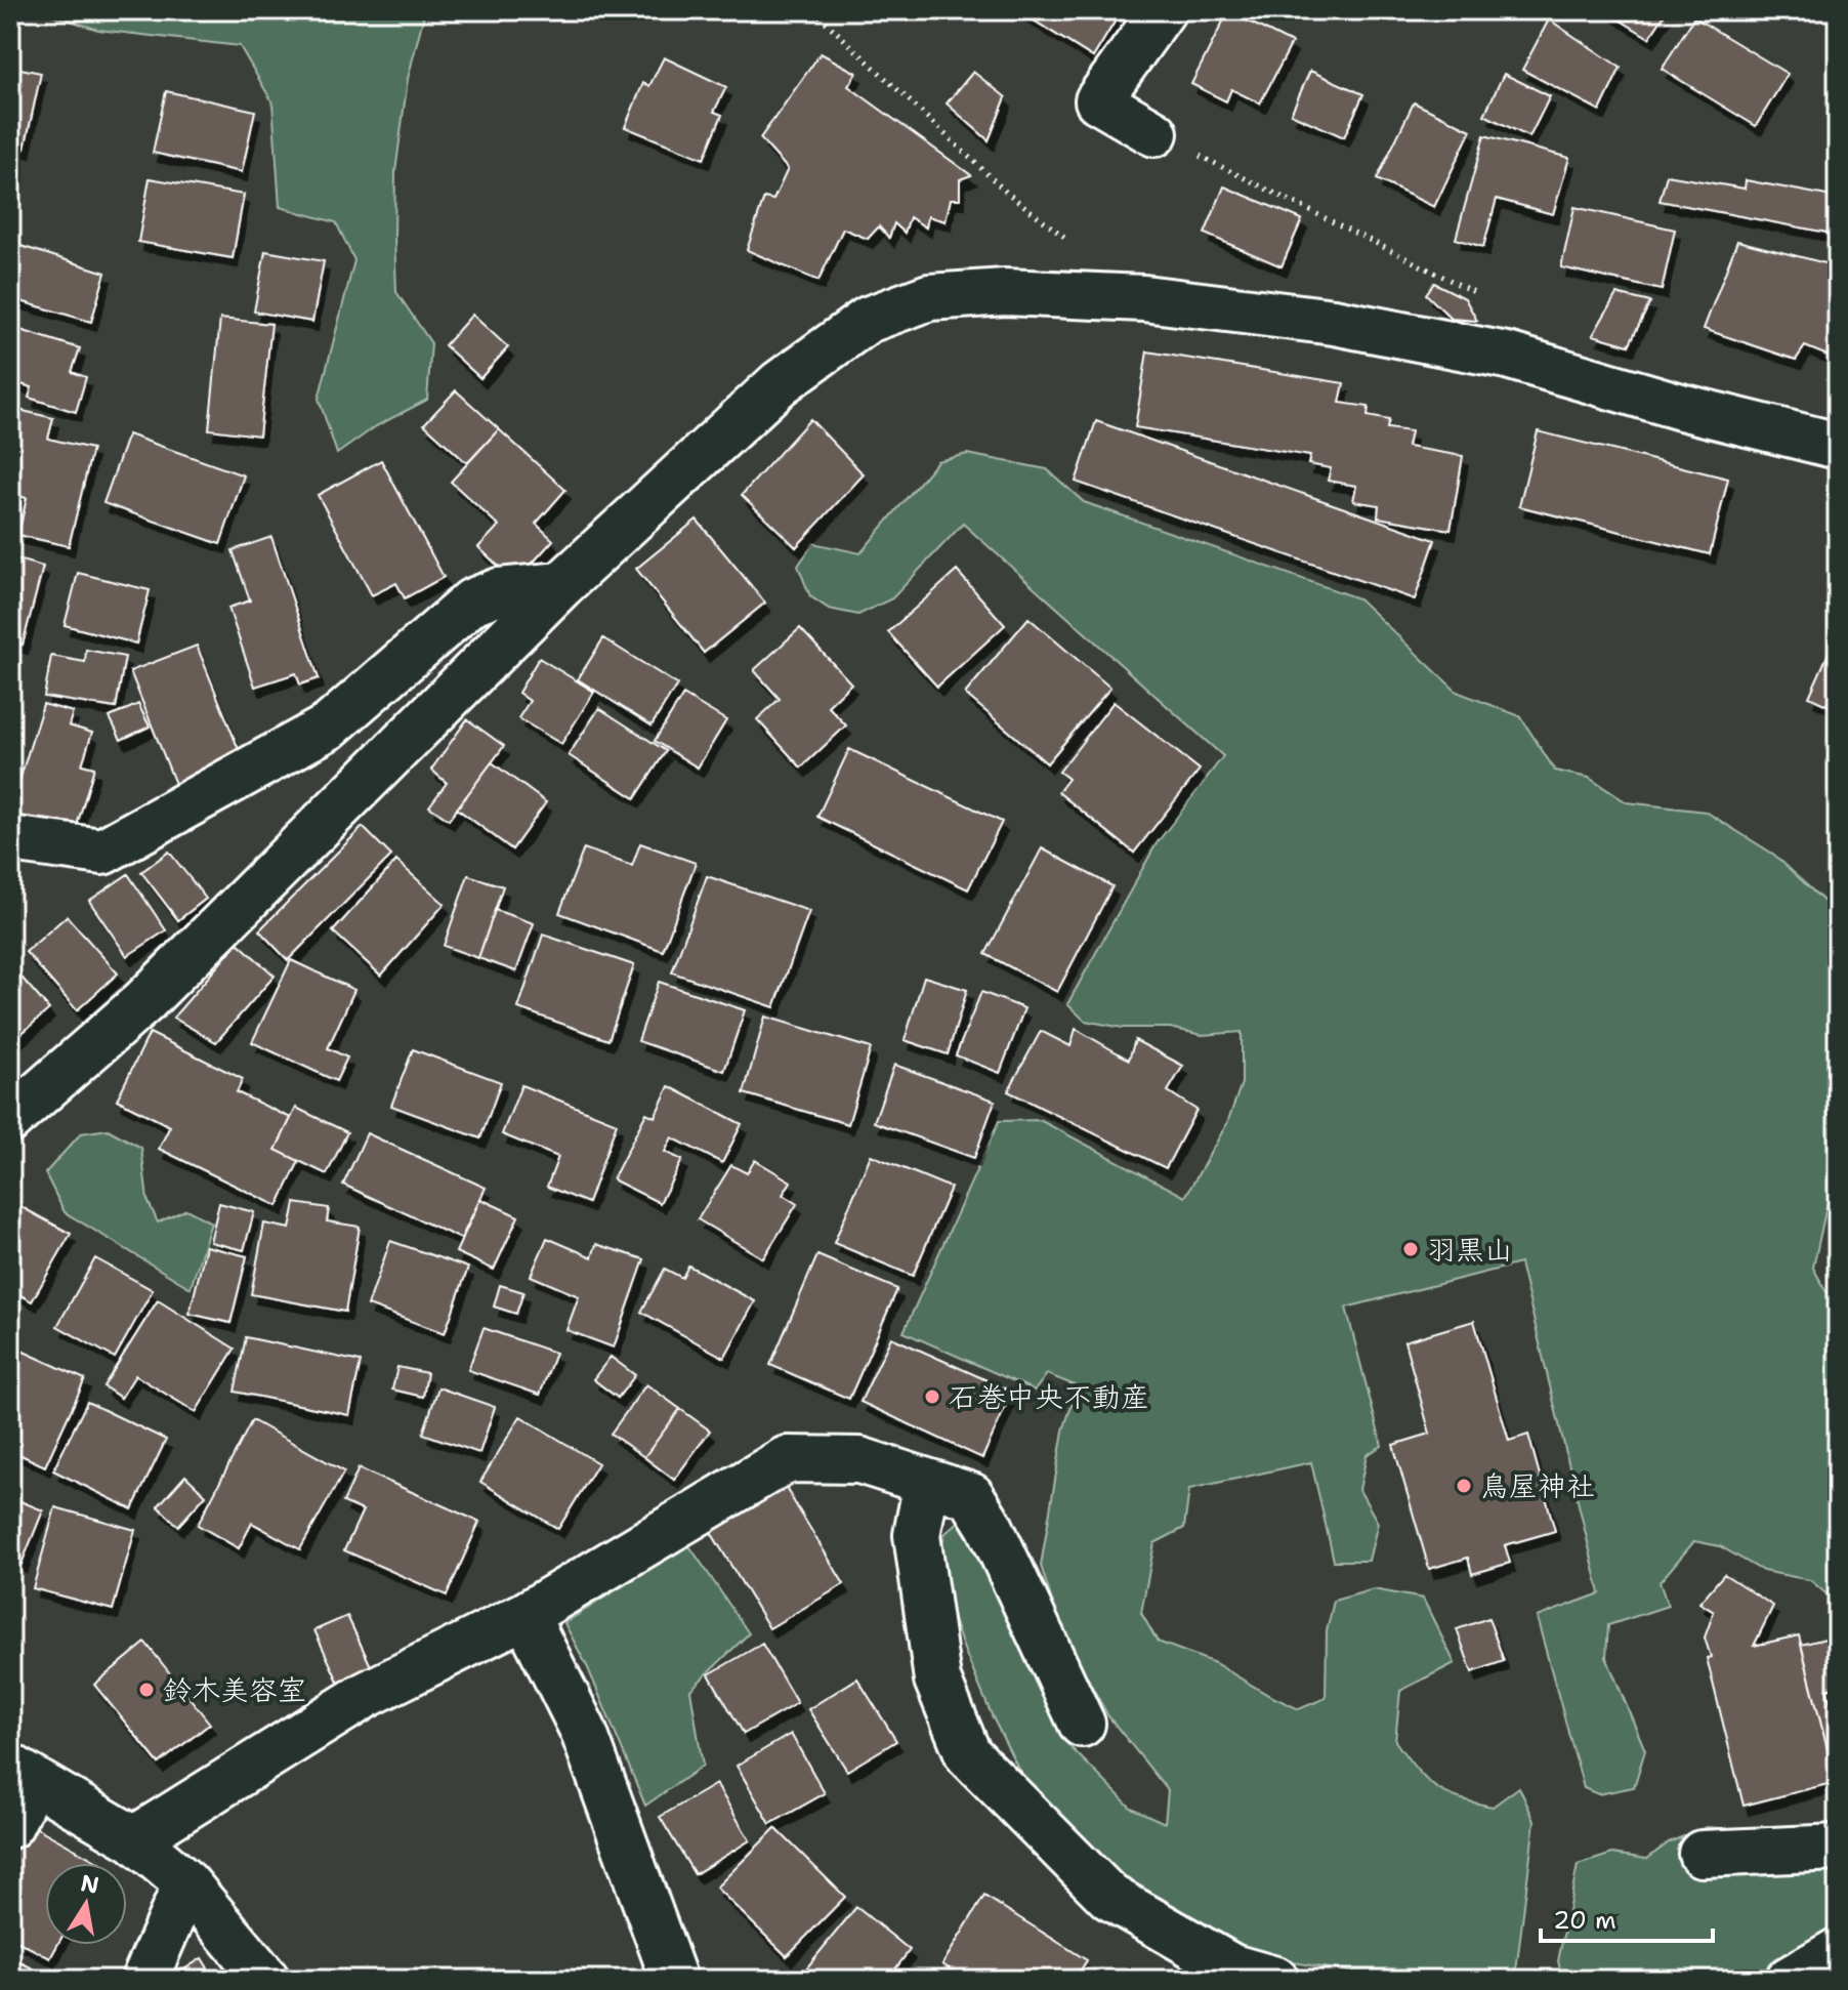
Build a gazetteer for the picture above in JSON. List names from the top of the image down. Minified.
{"places":["羽黒山","石巻中央不動産","鳥屋神社","鈴木美容室"],"scale_bar":"20 m","north":"top"}
